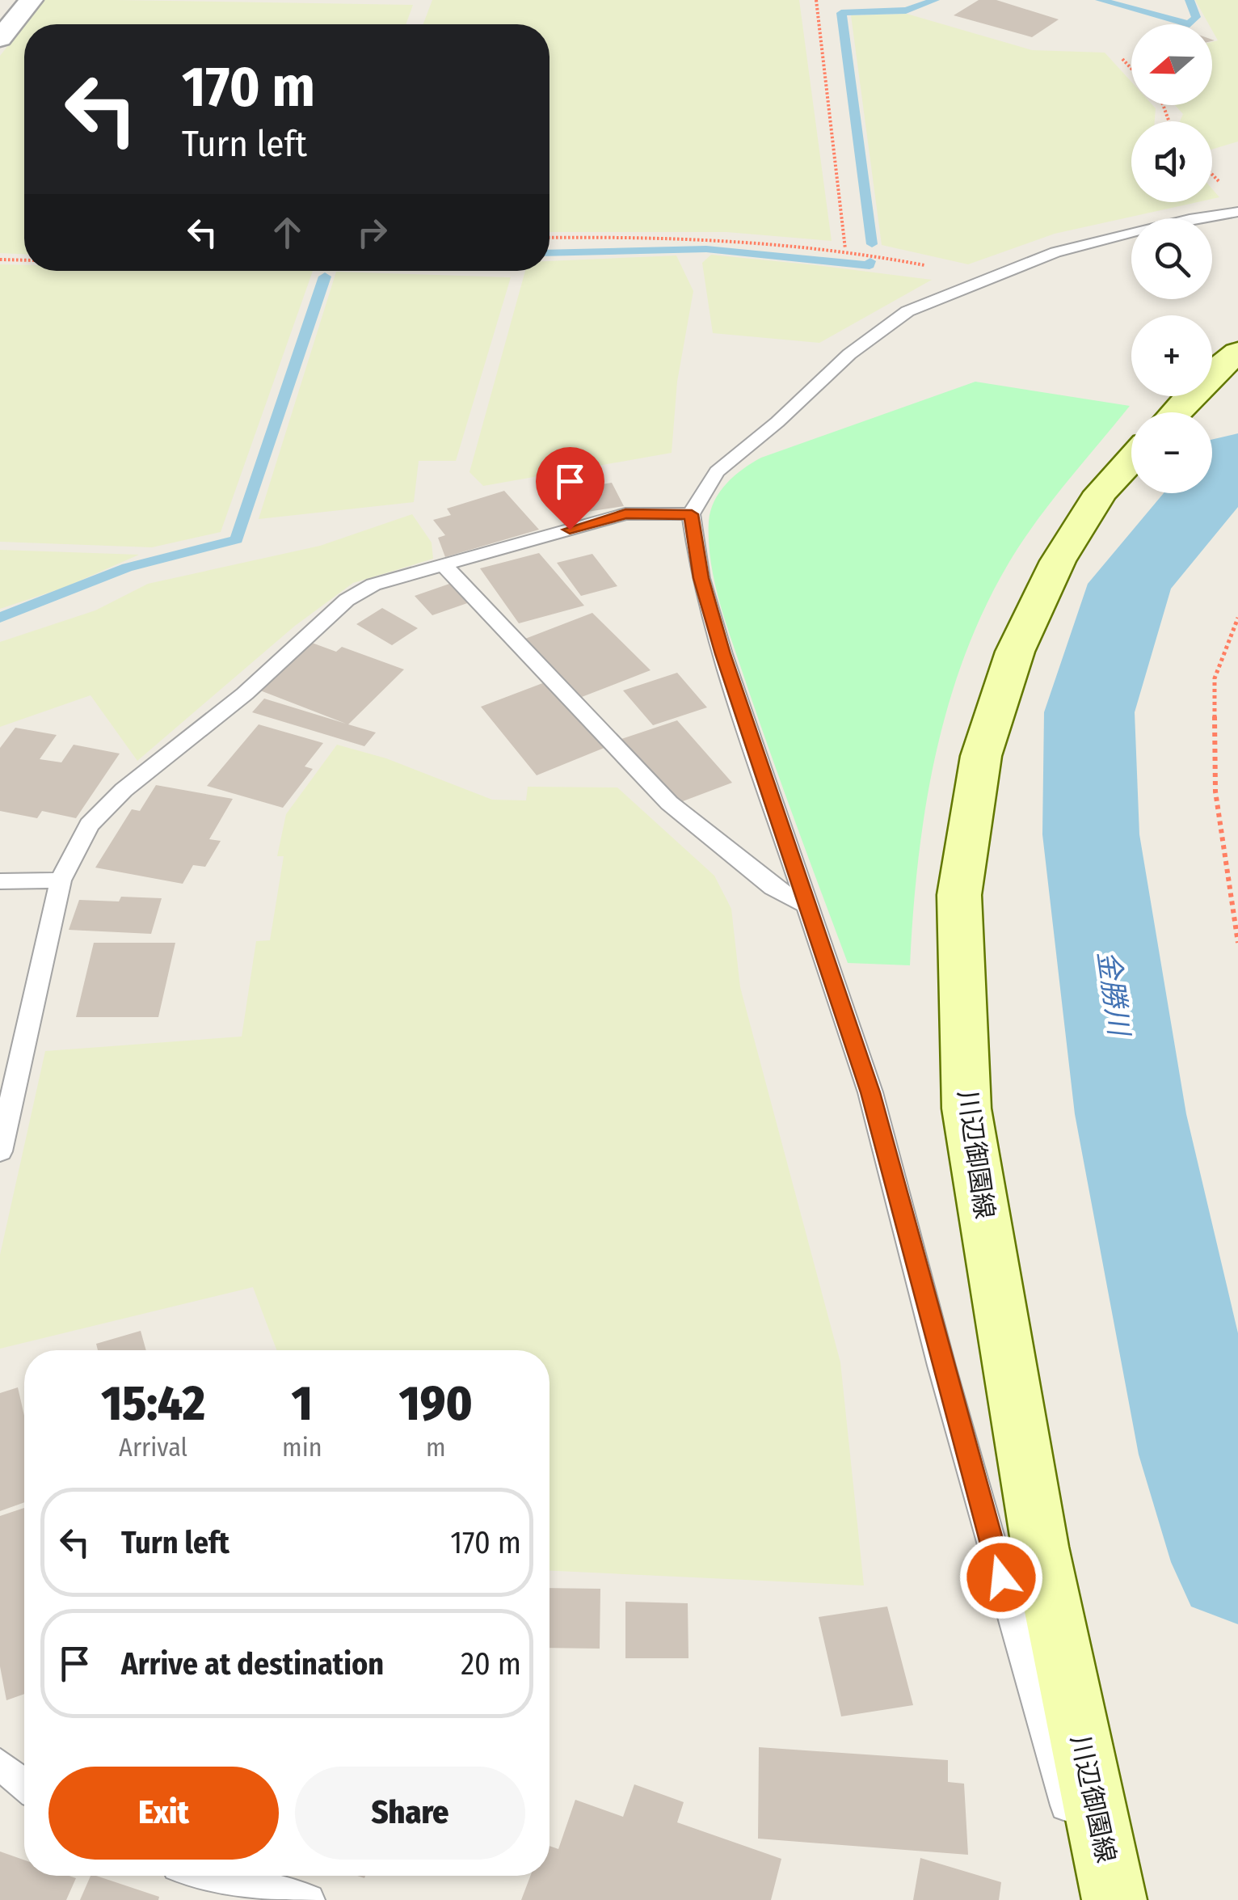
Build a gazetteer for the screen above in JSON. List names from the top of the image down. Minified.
{"streets":{"main road":["川辺御園線"]},"water":["金勝川"],"north":"left","page":{"map_buttons":["+","−"],"turn":["170 m","Turn left"],"eta":["15:42","Arrival","1","min","190","m"],"list":[{"name":"Turn left","value":"170 m"},{"name":"Arrive at destination","value":"20 m"}],"buttons":["Exit","Share"]}}
